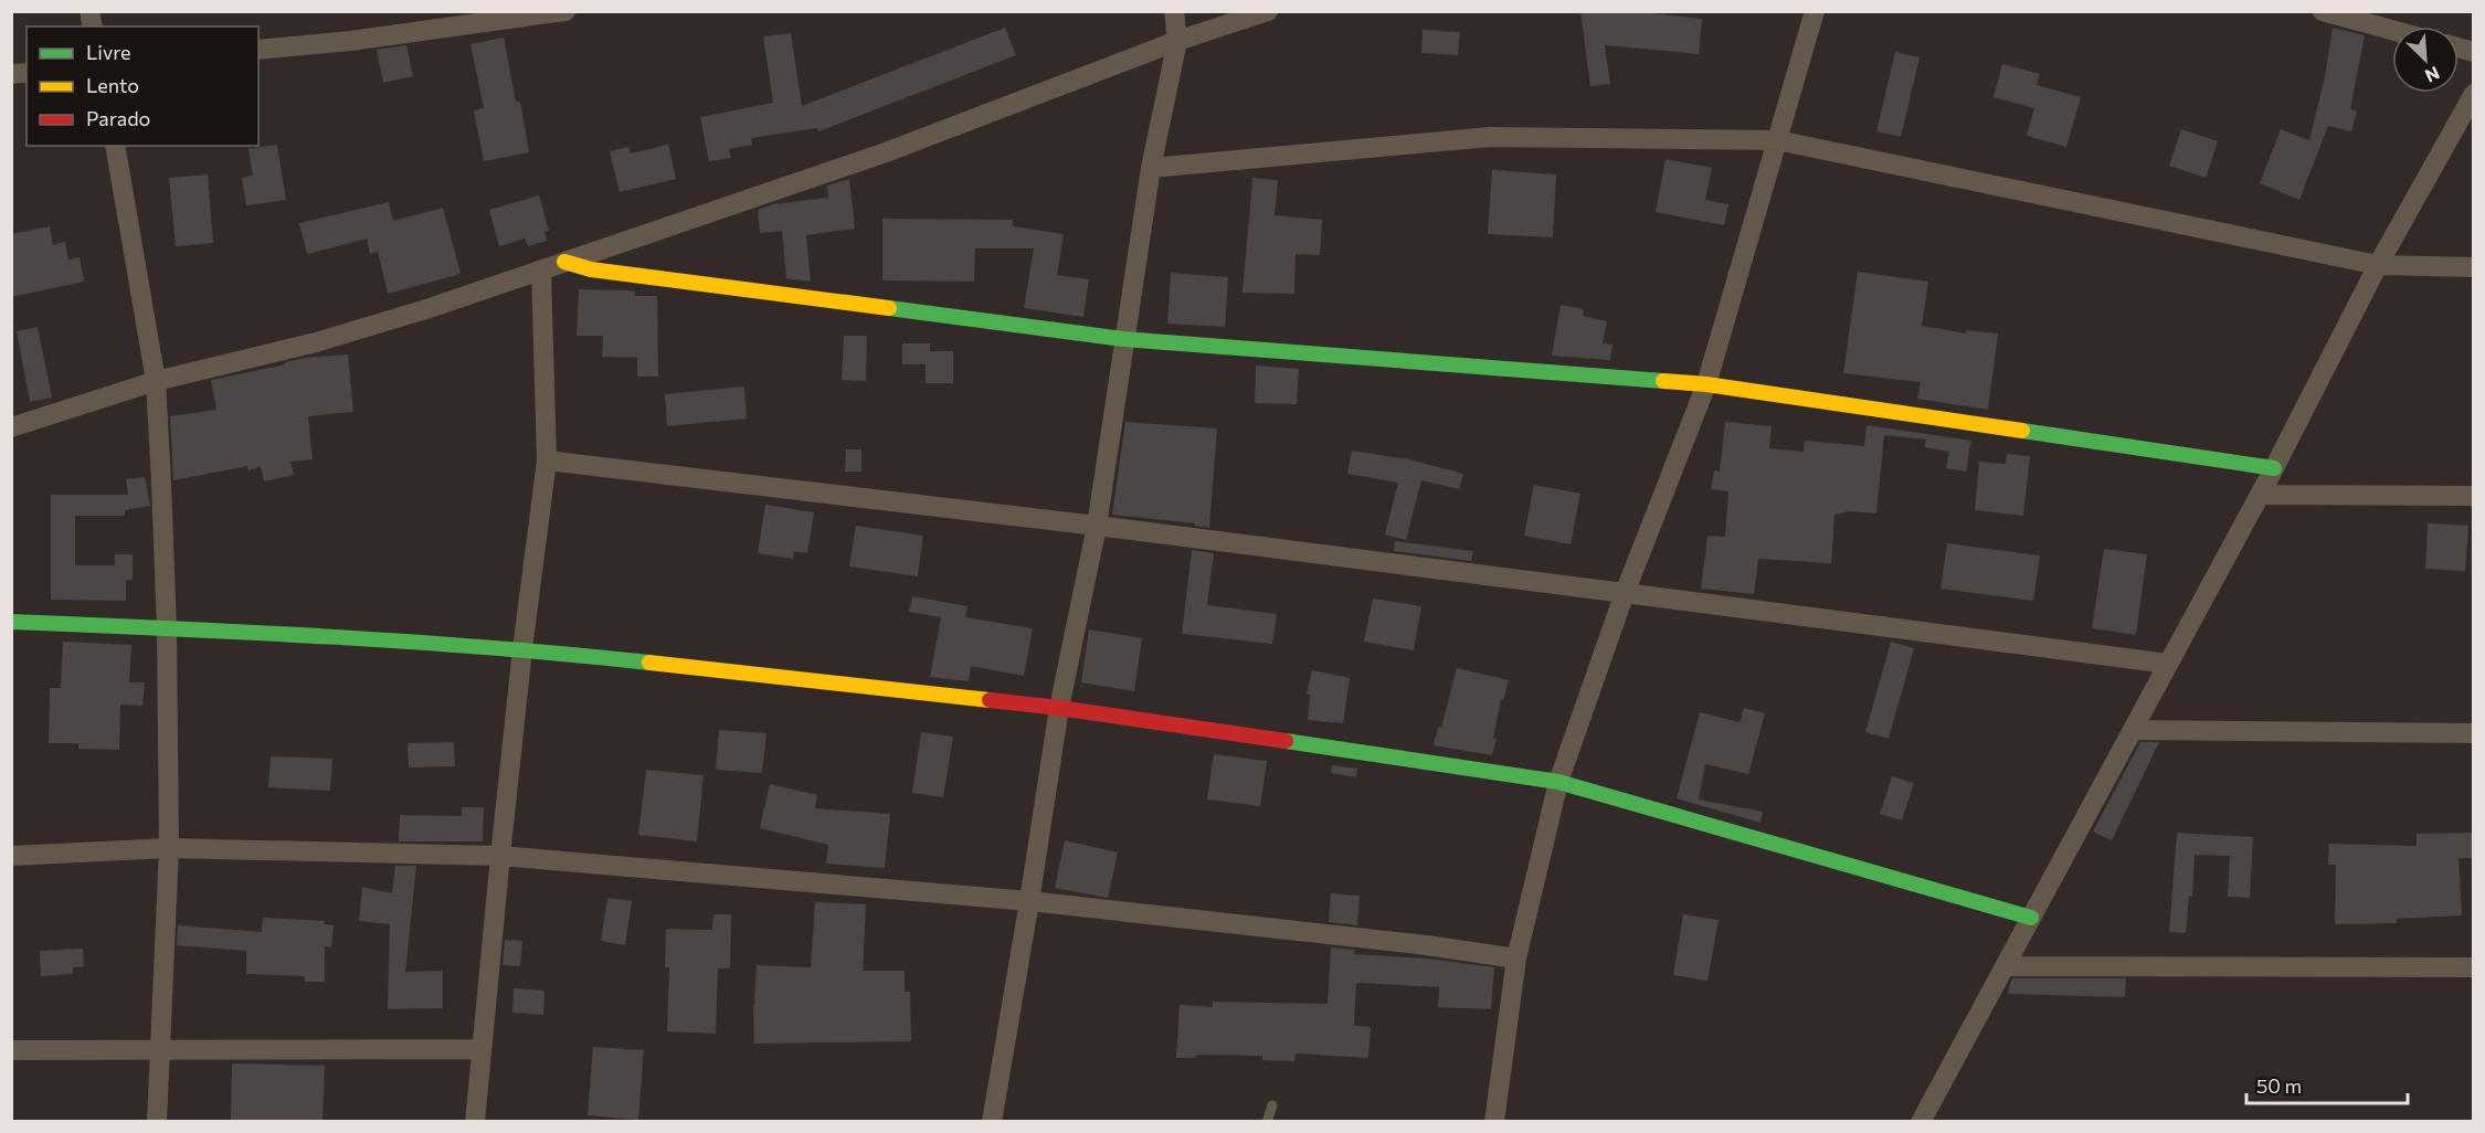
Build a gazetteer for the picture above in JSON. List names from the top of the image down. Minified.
{"legend":["Livre","Lento","Parado"],"scale_bar":"50 m","north":"bottom right"}
